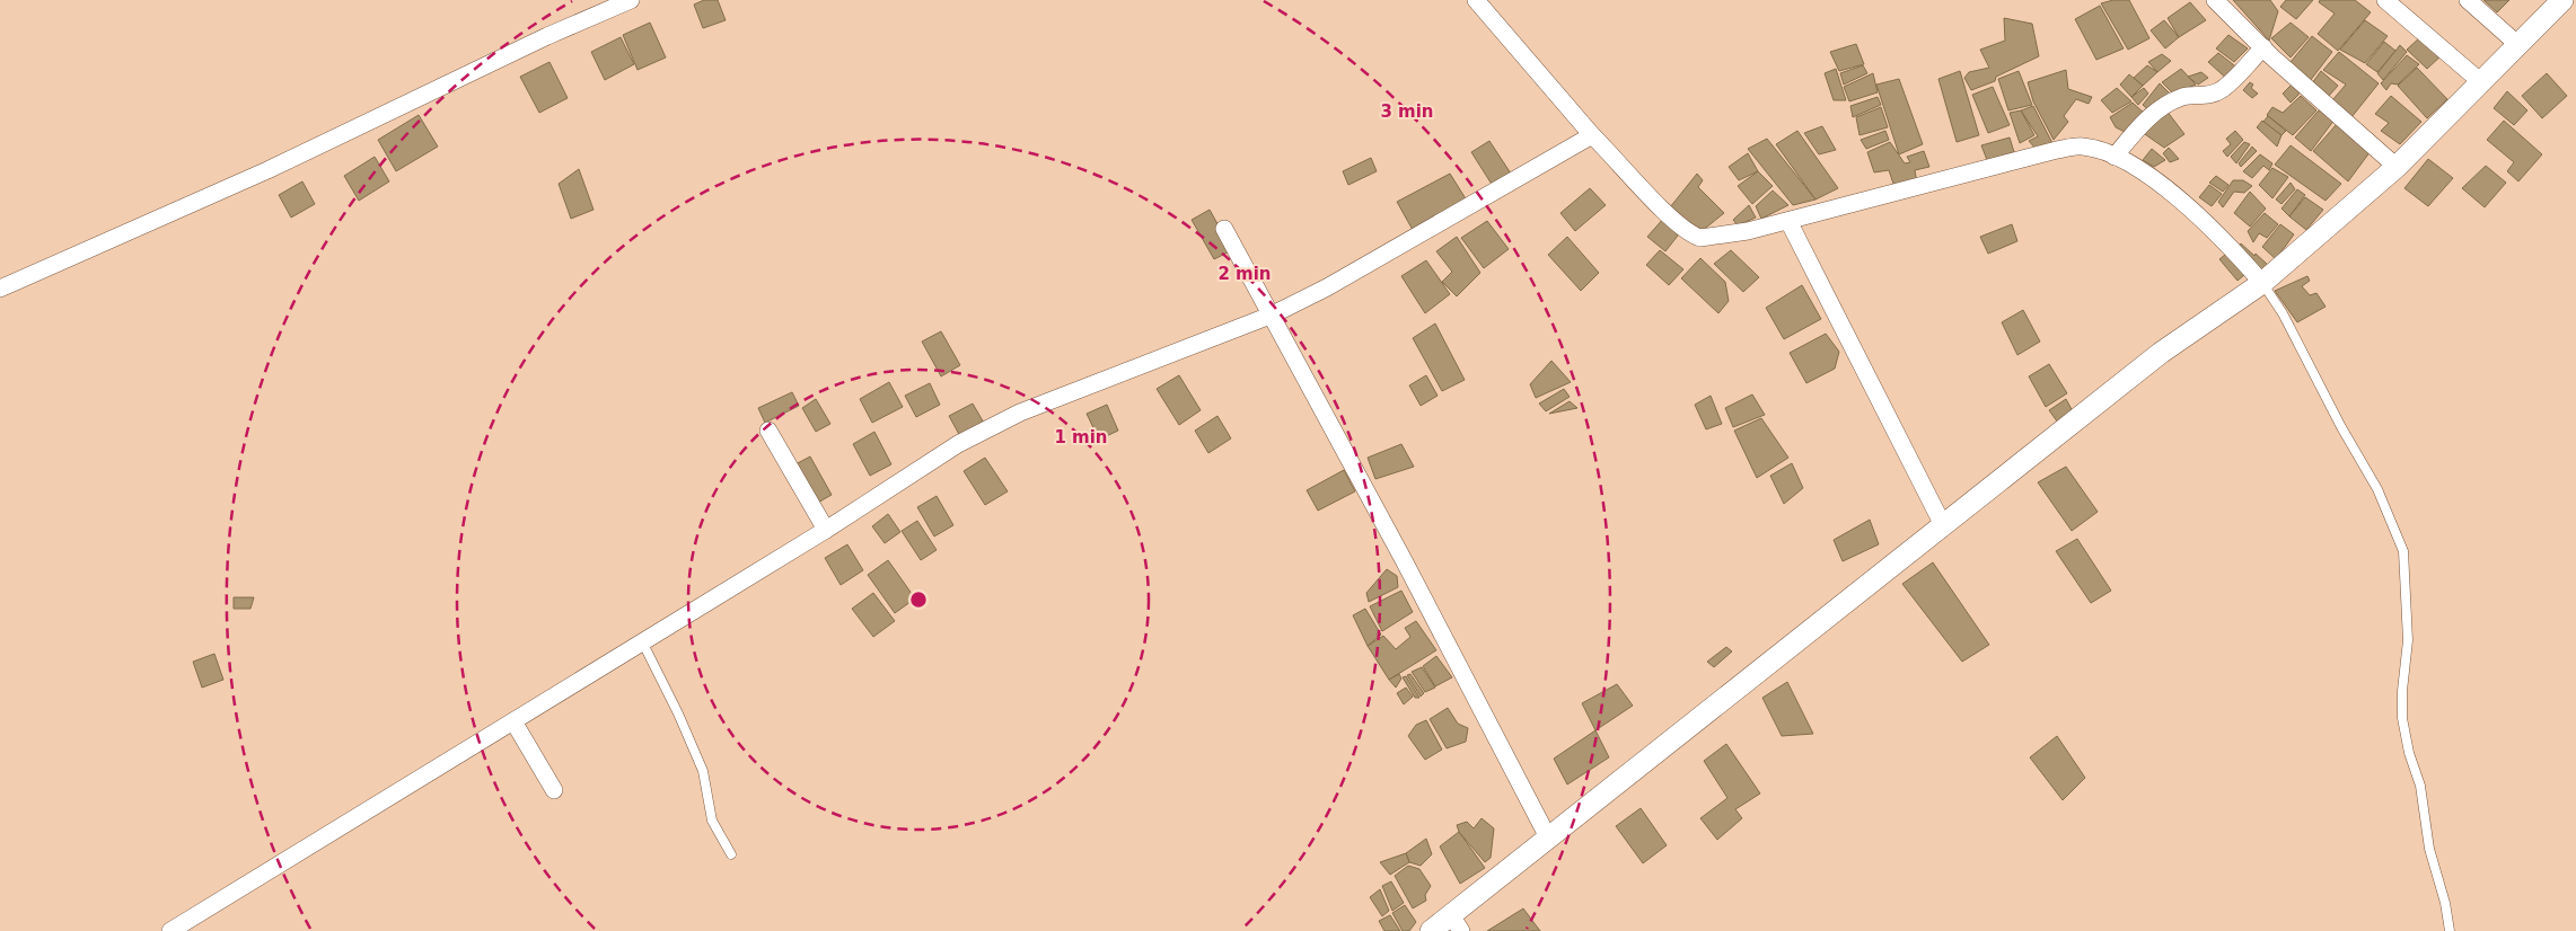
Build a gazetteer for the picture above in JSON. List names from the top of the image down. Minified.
{"rings":["3 min","2 min","1 min"]}
